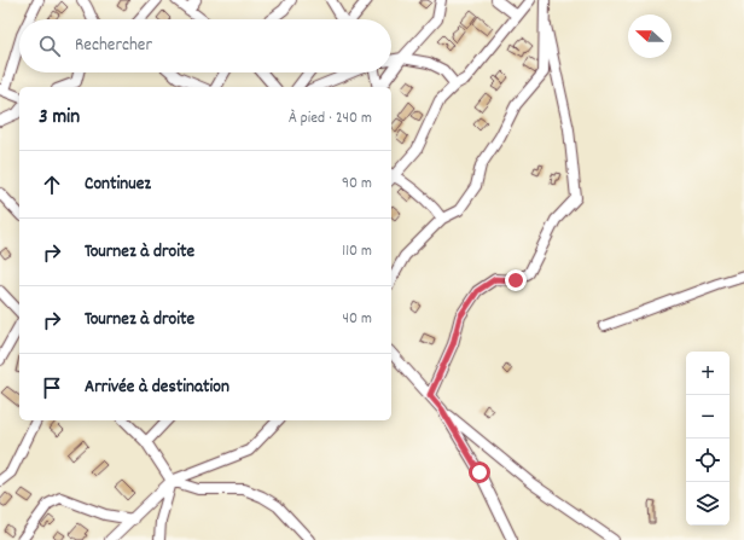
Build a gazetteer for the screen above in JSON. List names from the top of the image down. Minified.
{"north":"left","page":{"search":"Rechercher","heading":["3 min","À pied · 240 m"],"list":[["Continuez","90 m"],["Tournez à droite","110 m"],["Tournez à droite","40 m"],"Arrivée à destination"],"map_buttons":["+","−"]}}
